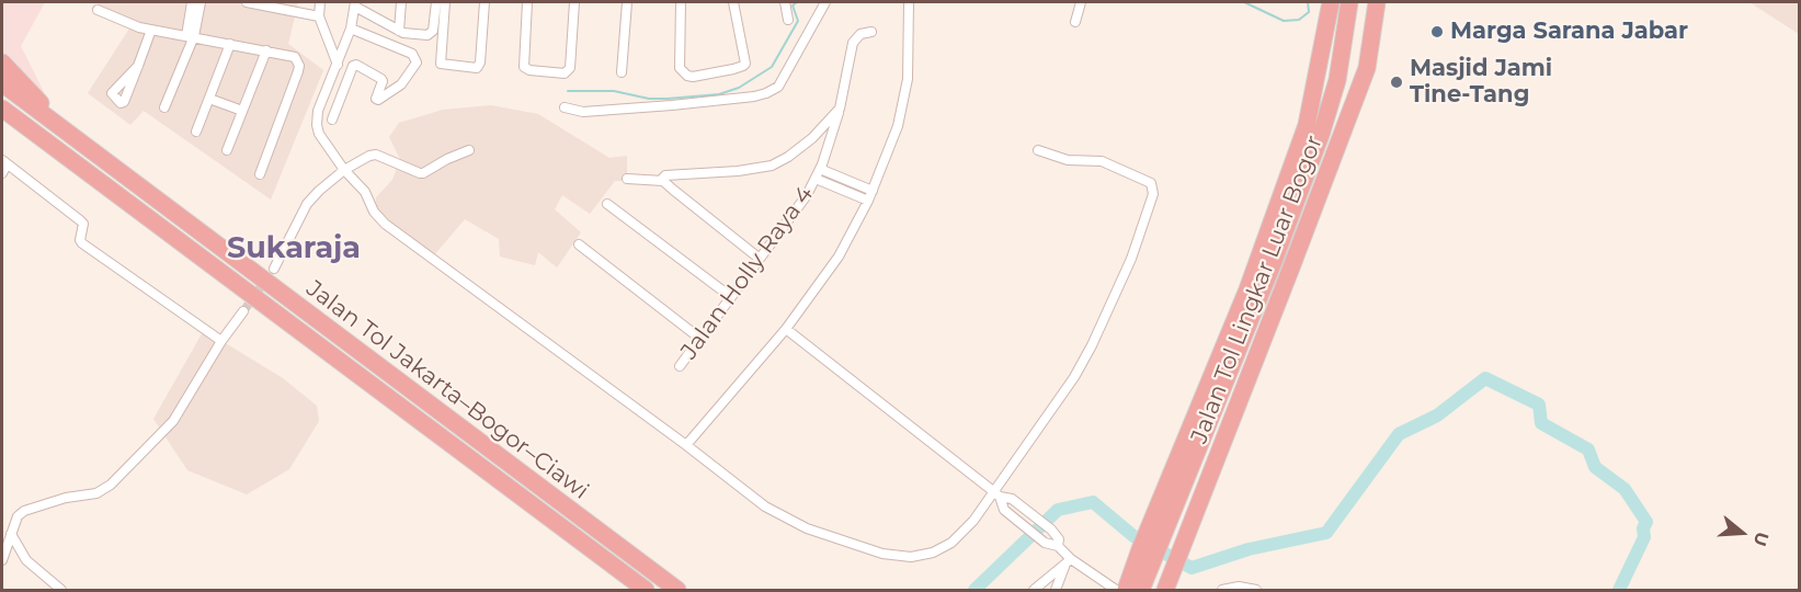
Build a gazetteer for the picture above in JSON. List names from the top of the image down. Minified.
{"streets":{"highway":["Jalan Tol Lingkar Luar Bogor","Jalan Tol Jakarta–Bogor–Ciawi"],"street":["Jalan Holly Raya 4"]},"districts":["Sukaraja"],"places":["Marga Sarana Jabar","Masjid Jami Tine-Tang"],"north":"right"}
